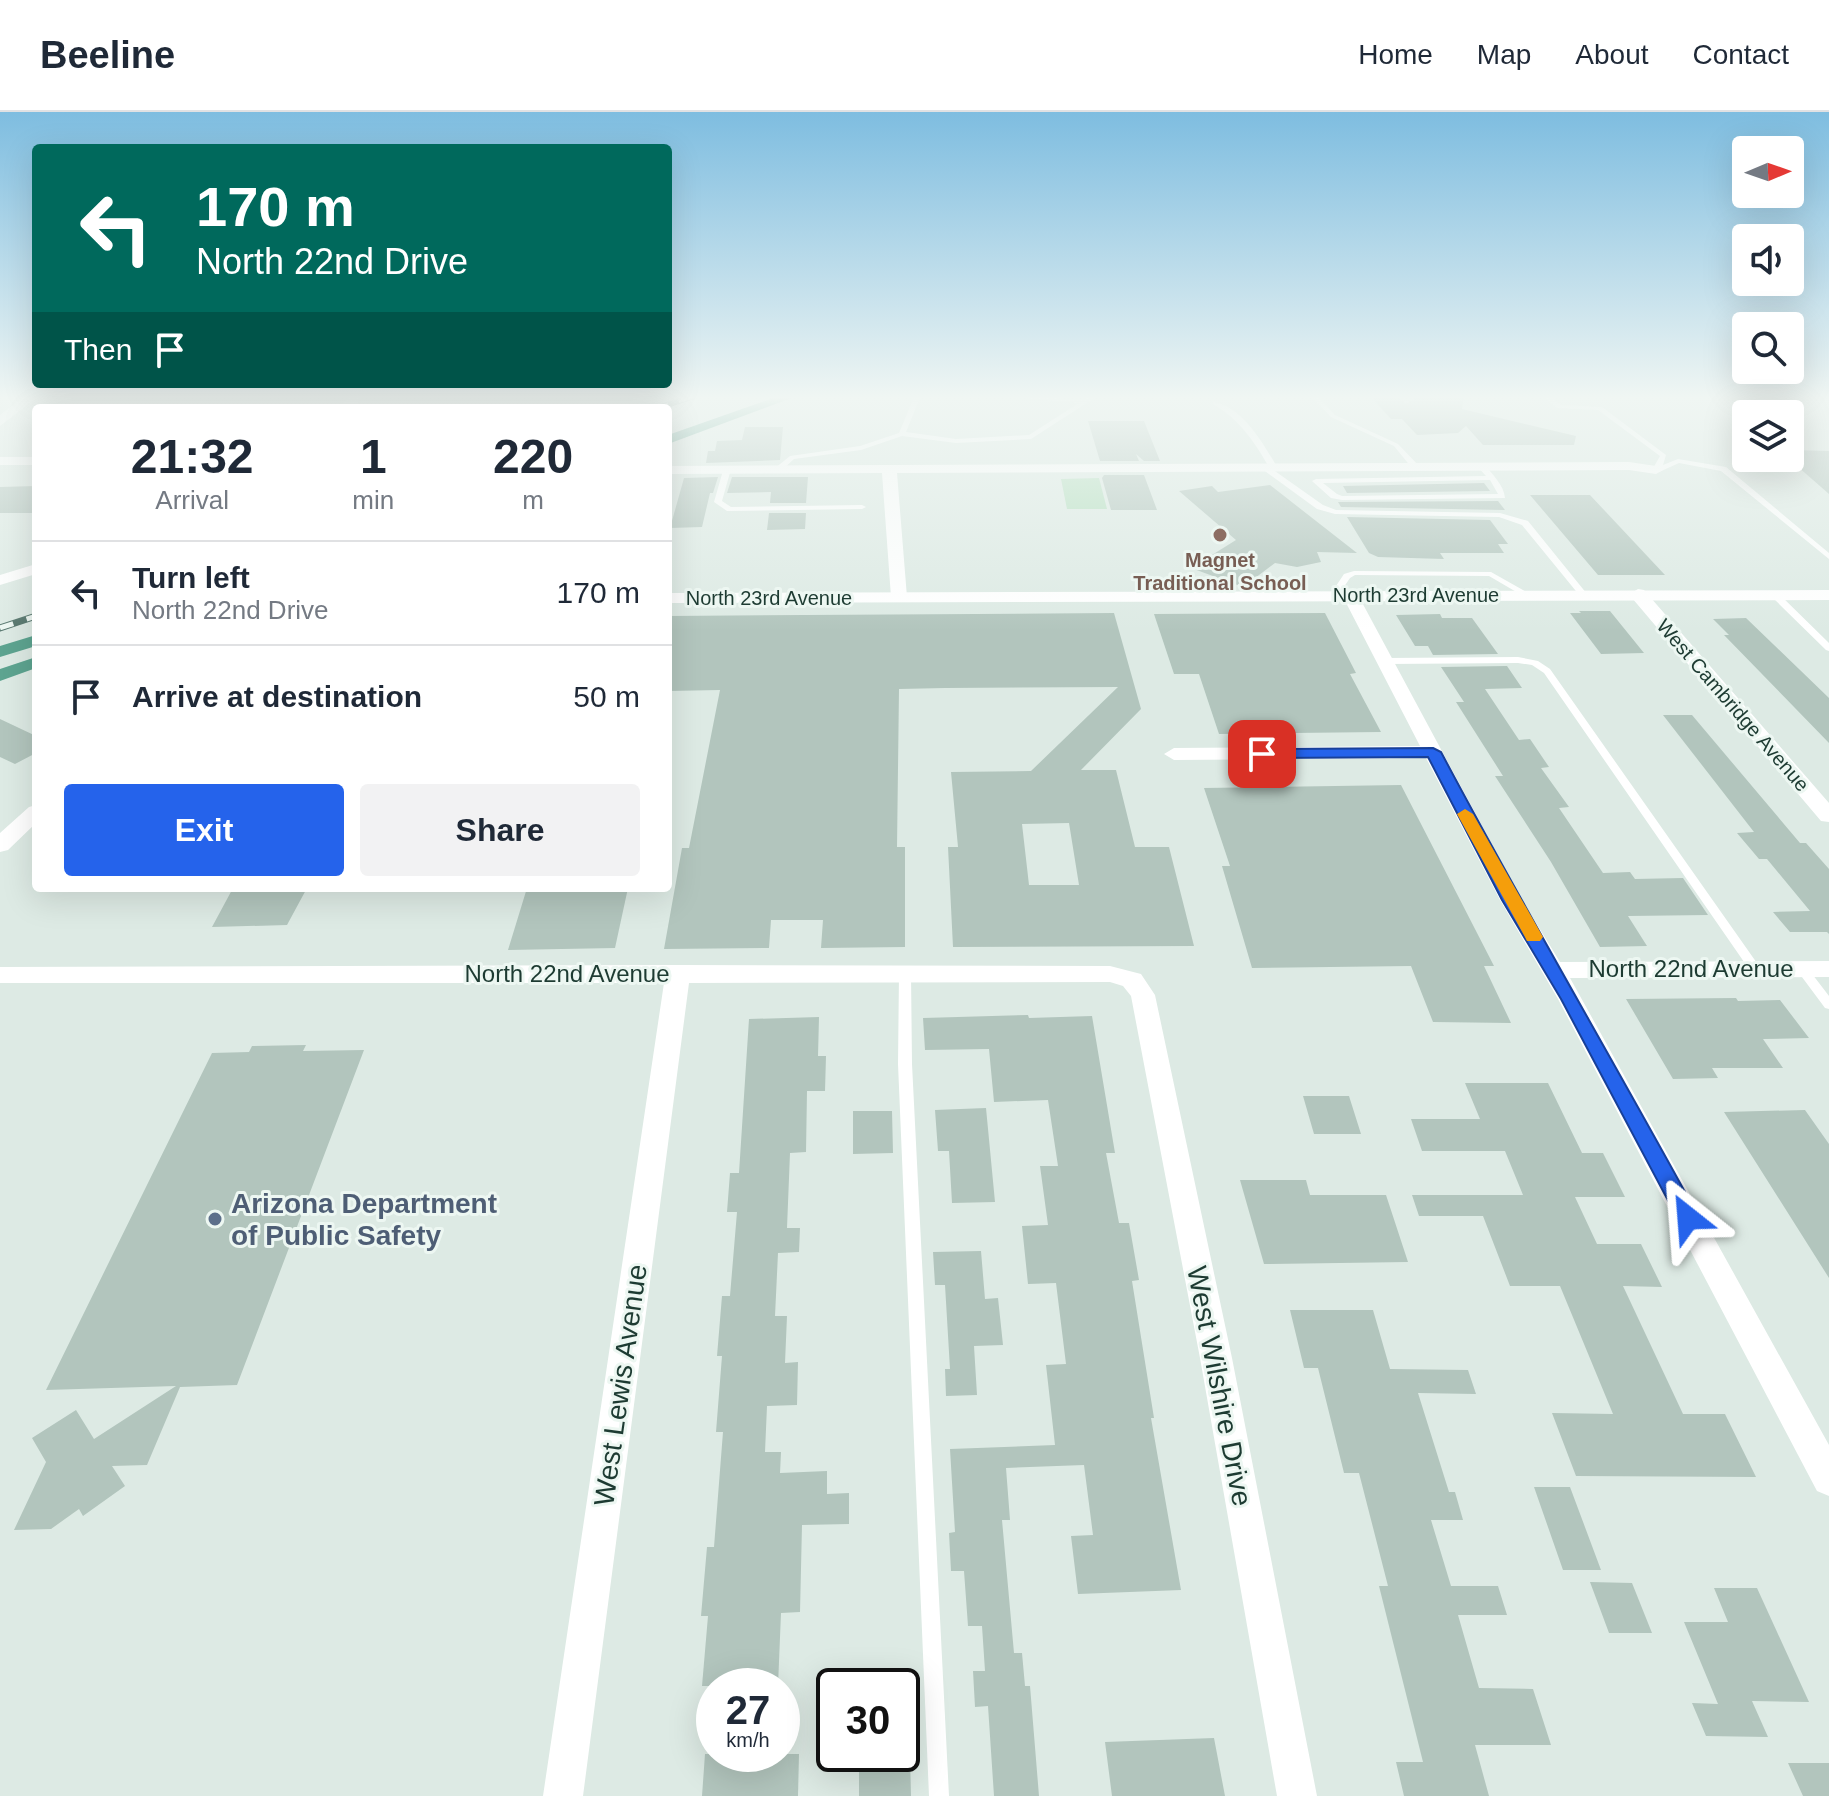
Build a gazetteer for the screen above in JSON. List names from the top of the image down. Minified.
{"streets":{"street":["North 23rd Avenue","West Cambridge Avenue","North 22nd Avenue","West Lewis Avenue","West Wilshire Drive"]},"crossings":[["North 23rd Avenue","West Cambridge Avenue"],["North 22nd Avenue","West Lewis Avenue"],["North 22nd Avenue","West Wilshire Drive"]],"places":["Magnet Traditional School","Arizona Department of Public Safety"],"north":"right","page":{"header":"Beeline","nav":["Home","Map","About","Contact"],"turn":["170 m","North 22nd Drive"],"then":"Then","eta":["21:32","Arrival","1","min","220","m"],"list":[{"name":"Turn left","note":"North 22nd Drive","value":"170 m"},{"name":"Arrive at destination","value":"50 m"}],"buttons":["Exit","Share"],"speed":"27 km/h","limit":"30"}}
